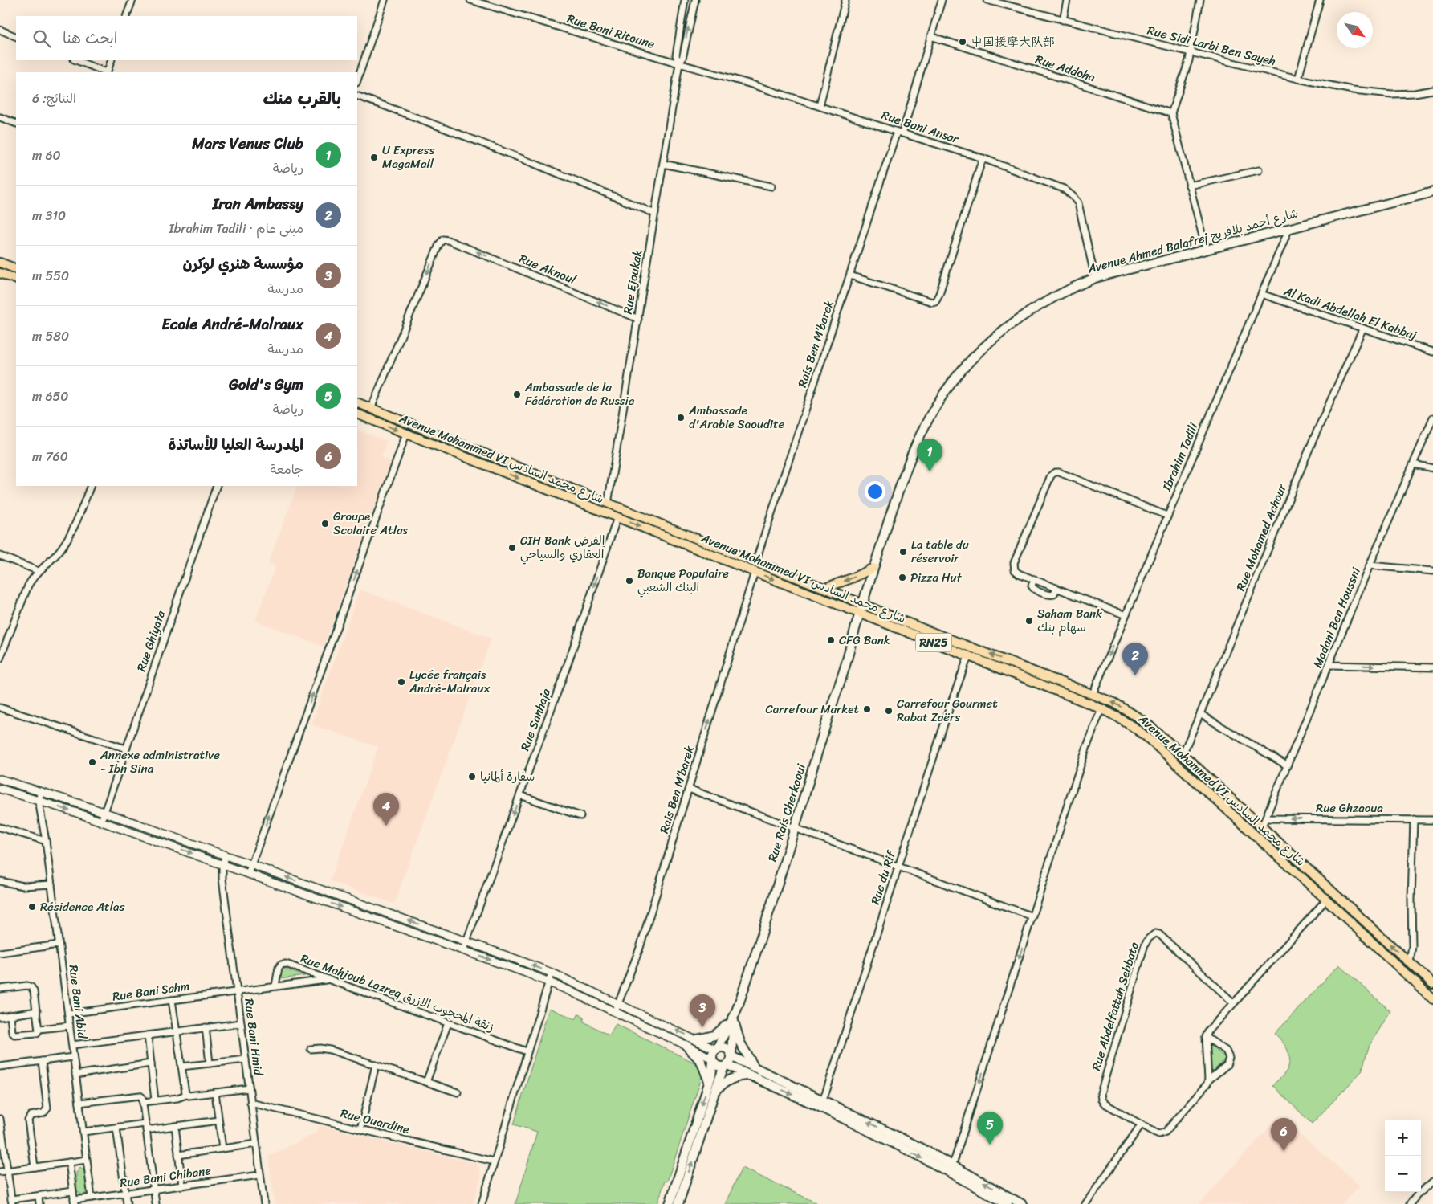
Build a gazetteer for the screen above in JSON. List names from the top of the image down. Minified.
{"streets":{"main road":["Avenue Ahmed Balafrej شارع أحمد بلافريج","Avenue Mohammed VI شارع محمد السادس","RN25","Rue Rais Cherkaoui"],"street":["Rue Bani Ritoune","Rue Sidi Larbi Ben Sayeh","Rue Addoha","Rue Bani Ansar","Rue Aknoul","Rue Ejoukak","Al Kadi Abdellah El Kabbaj","Rais Ben M’barek","Ibrahim Tadili","Rue Mohamed Achour","Madani Ben Houssni","Rue Ghiyata","Rue Sanhaja","Rue Ghzaoua","Rue du Rif","Rue Bani Sahm","Rue Mahjoub Lazreq زنقة المحجوب الازرق","Rue Bani Abid","Rue Abdelfattah Sebbata","Rue Bani Hmid","Rue Ouardine","Rue Bani Chibane"]},"crossings":[["Rue Bani Ritoune","Rue Bani Ansar"],["Rue Bani Ritoune","Rue Ejoukak"],["Rue Addoha","Rais Ben M’barek"],["Rue Bani Ansar","Avenue Ahmed Balafrej شارع أحمد بلافريج"],["Rue Bani Ansar","Rue Ejoukak"],["Rue Bani Ansar","Rais Ben M’barek"],["Avenue Ahmed Balafrej شارع أحمد بلافريج","Ibrahim Tadili"],["Avenue Ahmed Balafrej شارع أحمد بلافريج","Avenue Mohammed VI شارع محمد السادس"],["Avenue Ahmed Balafrej شارع أحمد بلافريج","Rue Rais Cherkaoui"],["Rue Aknoul","Rue Ejoukak"],["Rue Aknoul","Avenue Mohammed VI شارع محمد السادس"],["Rue Ejoukak","Avenue Mohammed VI شارع محمد السادس"],["Al Kadi Abdellah El Kabbaj","Ibrahim Tadili"],["Al Kadi Abdellah El Kabbaj","Rue Mohamed Achour"],["Rais Ben M’barek","Avenue Mohammed VI شارع محمد السادس"],["Ibrahim Tadili","Avenue Mohammed VI شارع محمد السادس"],["Avenue Mohammed VI شارع محمد السادس","Rue Mohamed Achour"],["Avenue Mohammed VI شارع محمد السادس","Madani Ben Houssni"],["Avenue Mohammed VI شارع محمد السادس","Rue Sanhaja"],["Avenue Mohammed VI شارع محمد السادس","Rue Rais Cherkaoui"],["Avenue Mohammed VI شارع محمد السادس","Rue du Rif"],["Madani Ben Houssni","Rue Ghzaoua"],["Rue Bani Sahm","Rue Mahjoub Lazreq زنقة المحجوب الازرق"],["Rue Bani Sahm","Rue Bani Abid"],["Rue Bani Sahm","Rue Bani Hmid"],["Rue Bani Abid","Rue Bani Chibane"],["Rue Bani Hmid","Rue Ouardine"],["Rue Bani Hmid","Rue Bani Chibane"]],"one_way":["Rue Sanhaja","Rue Ghzaoua"],"places":["中国援摩大队部","U Express MegaMall","Ambassade de la Fédération de Russie","Ambassade d'Arabie Saoudite","Groupe Scolaire Atlas","CIH Bank القرض العقاري والسياحي","La table du réservoir","Pizza Hut","Banque Populaire البنك الشعبي","Saham Bank سهام بنك","CFG Bank","Lycée français André-Malraux","Carrefour Market","Carrefour Gourmet Rabat Zaërs","Annexe administrative - Ibn Sina","سفارة ألمانيا","Résidence Atlas"],"north":"bottom right","page":{"search":"ابحث هنا","heading":["بالقرب منك","النتائج: 6"],"list":[{"mark":"1","name":"Mars Venus Club","note":"رياضة","value":"60 m"},{"mark":"2","name":"Iran Ambassy","note":"مبنى عام · Ibrahim Tadili","value":"310 m"},{"mark":"3","name":"مؤسسة هنري لوكرن","note":"مدرسة","value":"550 m"},{"mark":"4","name":"Ecole André-Malraux","note":"مدرسة","value":"580 m"},{"mark":"5","name":"Gold's Gym","note":"رياضة","value":"650 m"},{"mark":"6","name":"المدرسة العليا للأساتذة","note":"جامعة","value":"760 m"}],"pins":["1","2","4","3","5","6"],"map_buttons":["+","−"]}}
